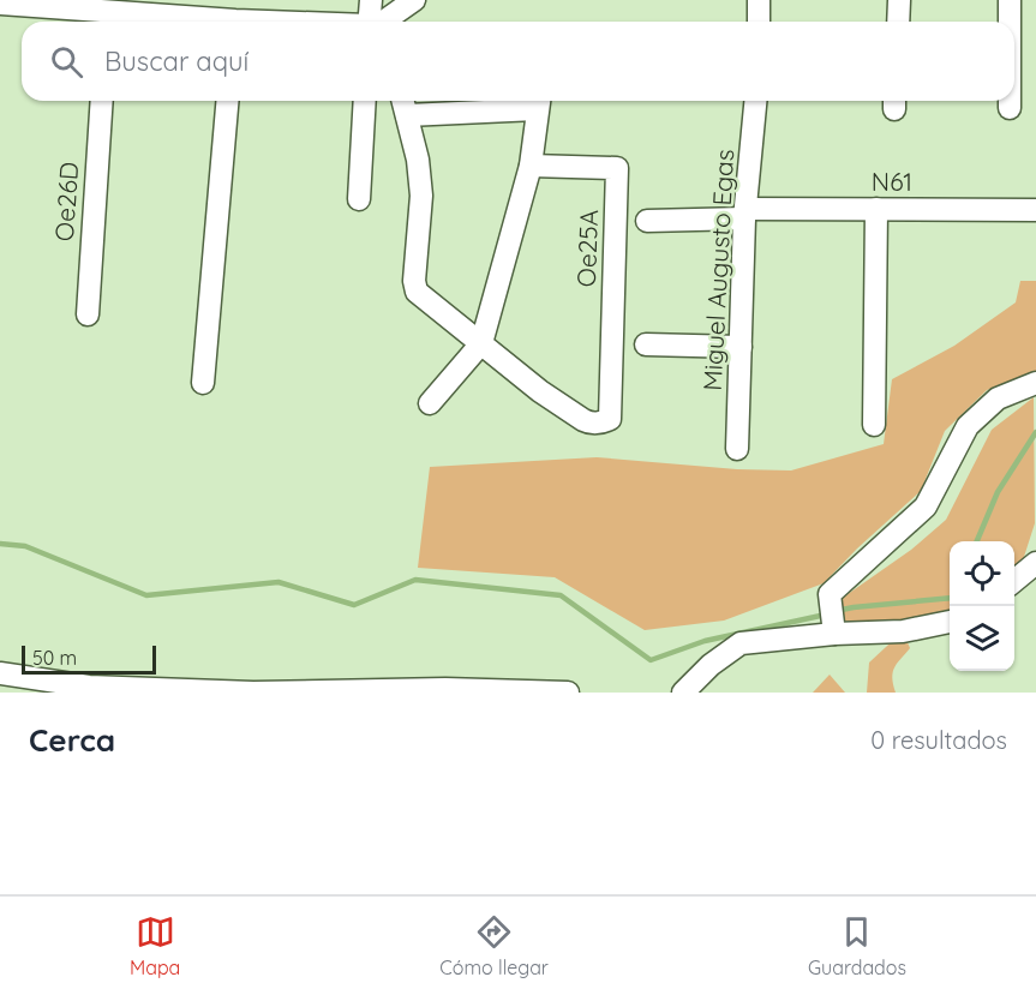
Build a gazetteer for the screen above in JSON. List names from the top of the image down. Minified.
{"streets":{"street":["N61","Oe26D","Oe25A","Miguel Augusto Egas"]},"crossings":[["N61","Miguel Augusto Egas"]],"scale_bar":"50 m","page":{"search":"Buscar aquí","scale":"50 m","heading":["Cerca","0 resultados"],"nav":["Mapa","Cómo llegar","Guardados"]}}
